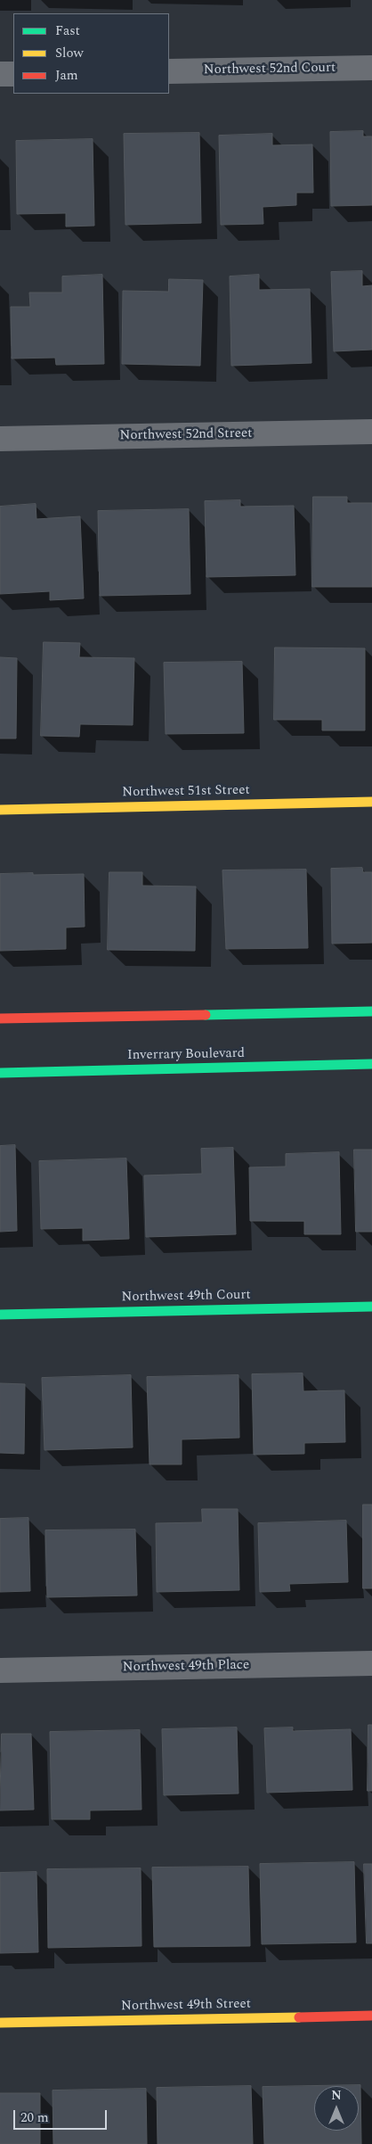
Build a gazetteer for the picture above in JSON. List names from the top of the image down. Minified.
{"streets":{"street":["Northwest 52nd Court","Northwest 52nd Street","Northwest 51st Street","Inverrary Boulevard","Northwest 49th Court","Northwest 49th Place","Northwest 49th Street"]},"legend":["Fast","Slow","Jam"],"scale_bar":"20 m","north":"top"}
